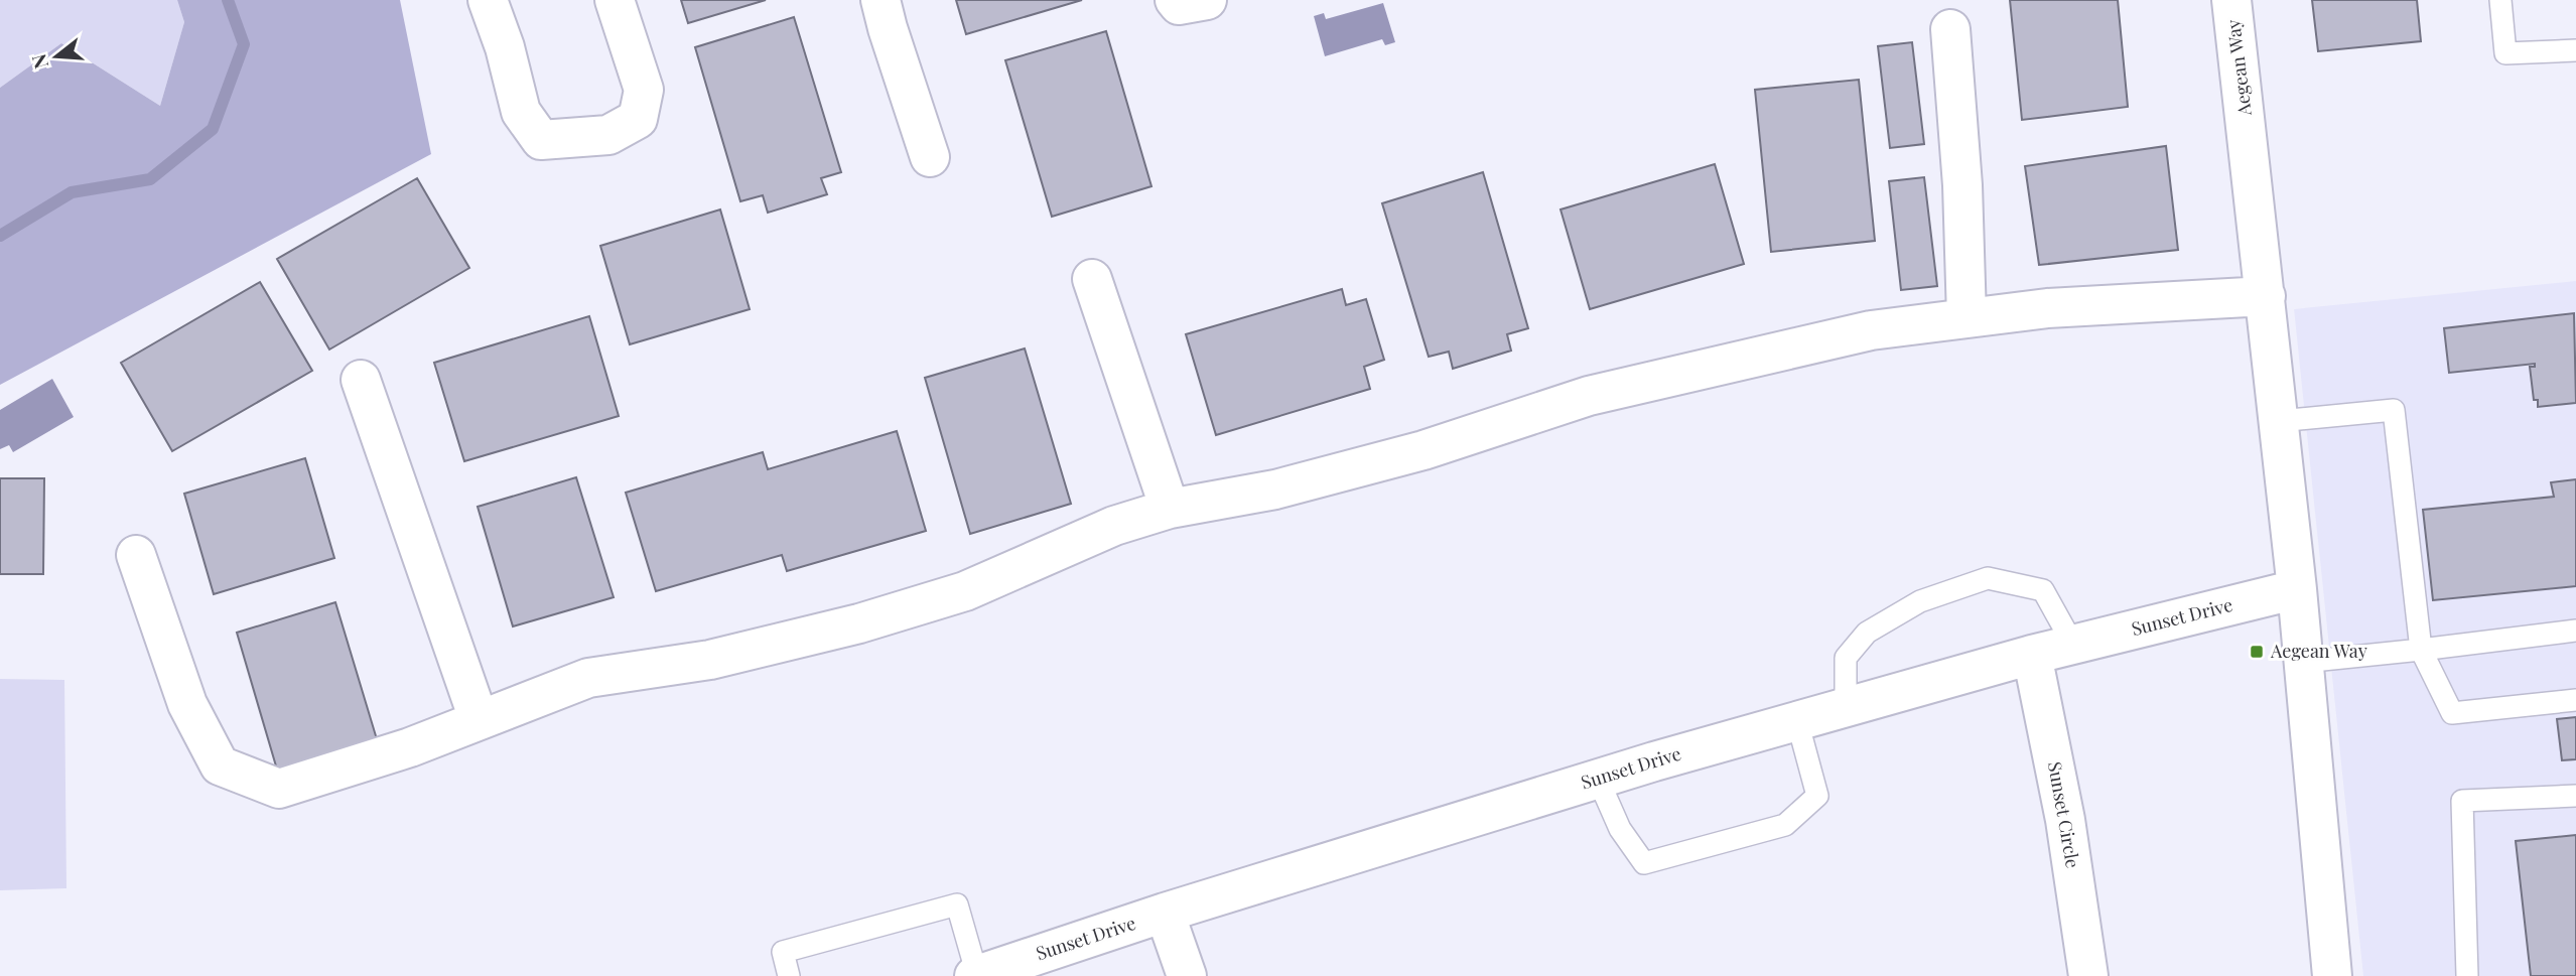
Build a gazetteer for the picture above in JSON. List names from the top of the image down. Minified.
{"streets":{"street":["Aegean Way","Sunset Drive","Sunset Circle"]},"crossings":[["Aegean Way","Sunset Drive"],["Sunset Drive","Sunset Circle"]],"places":{"transit":["Aegean Way"]},"north":"left"}
